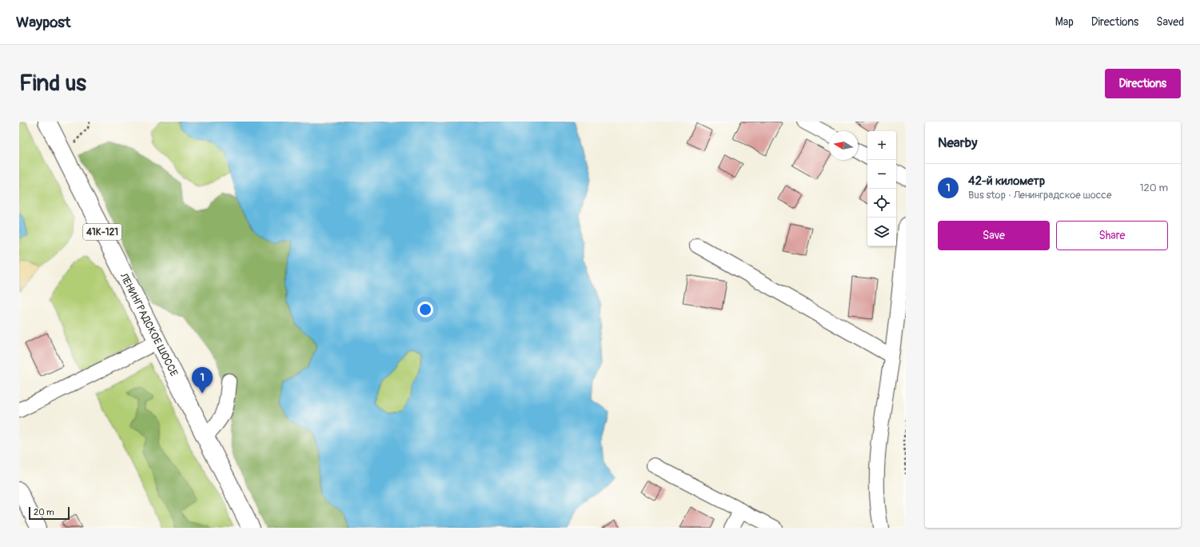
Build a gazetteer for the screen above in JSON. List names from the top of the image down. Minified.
{"streets":{"main road":["41К-121","ЛЕНИНГРАДСКОЕ ШОССЕ"]},"scale_bar":"20 m","north":"left","page":{"header":"Waypost","nav":["Map","Directions","Saved"],"buttons":["Directions",["Save","Share"]],"title":"Find us","heading":"Nearby","map_buttons":["+","−"],"list":[{"mark":"1","name":"42-й километр","note":"Bus stop · Ленинградское шоссе","value":"120 m"}],"pins":"1","scale":"20 m"}}
